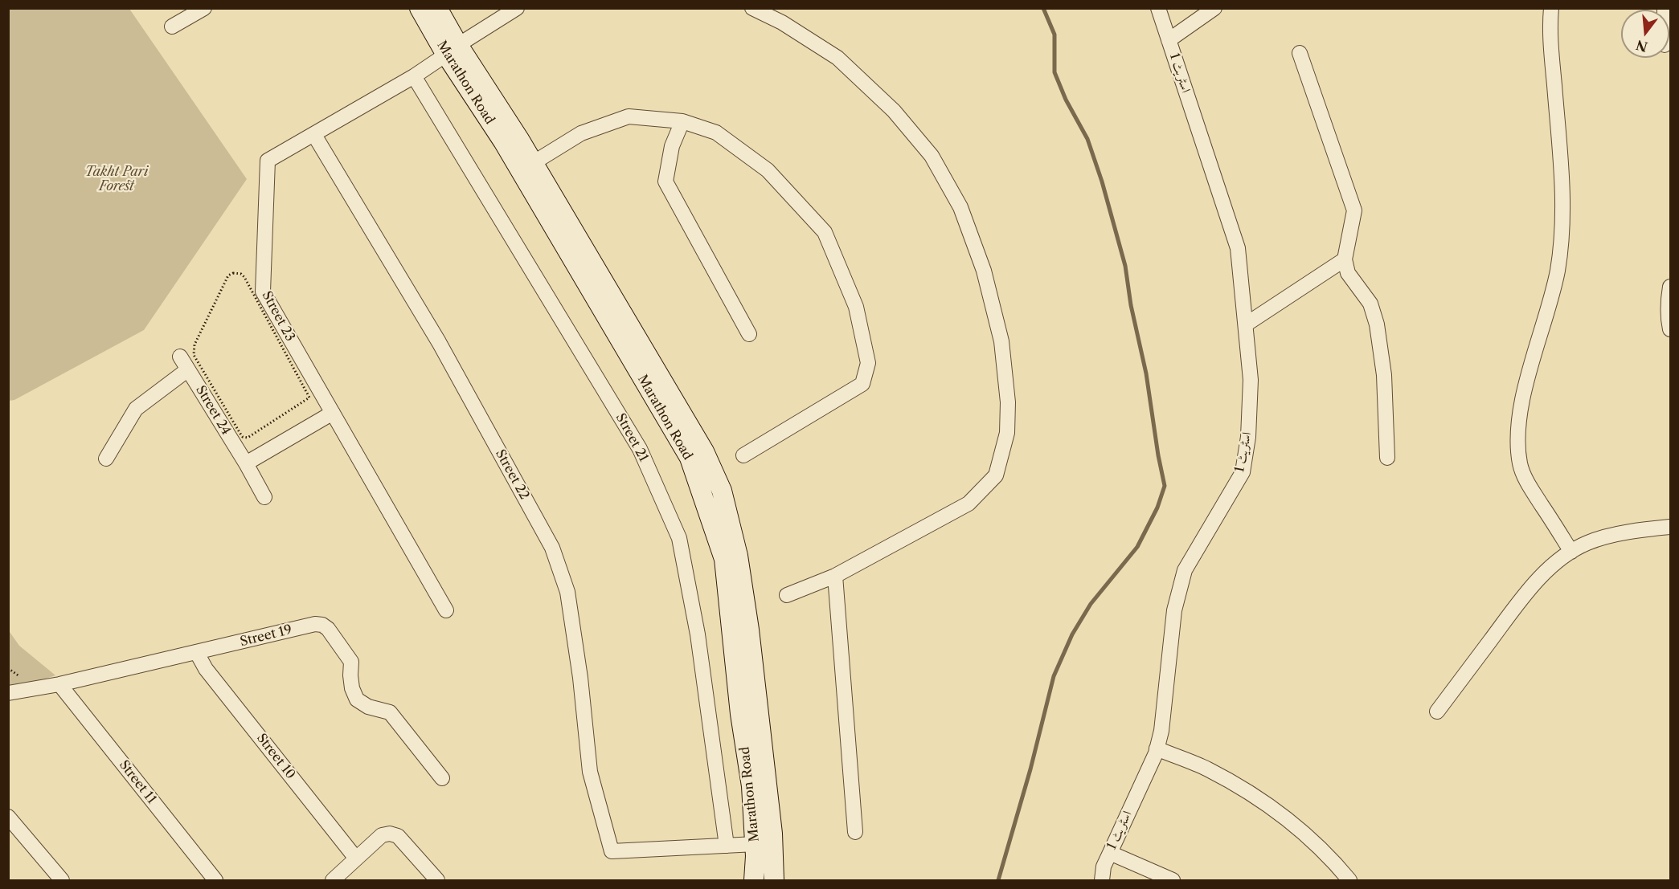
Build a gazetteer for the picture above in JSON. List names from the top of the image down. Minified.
{"streets":{"main road":["Marathon Road"],"street":["اسٹریٹ 1","Street 23","Street 24","Street 21","Street 22","Street 19","Street 10","Street 11"]},"crossings":[["Marathon Road","Street 23"],["Street 23","Street 21"],["Street 23","Street 22"],["Street 21","Street 22"],["Street 19","Street 10"],["Street 19","Street 11"]],"parks":["Takht Pari Forest"],"north":"bottom"}
